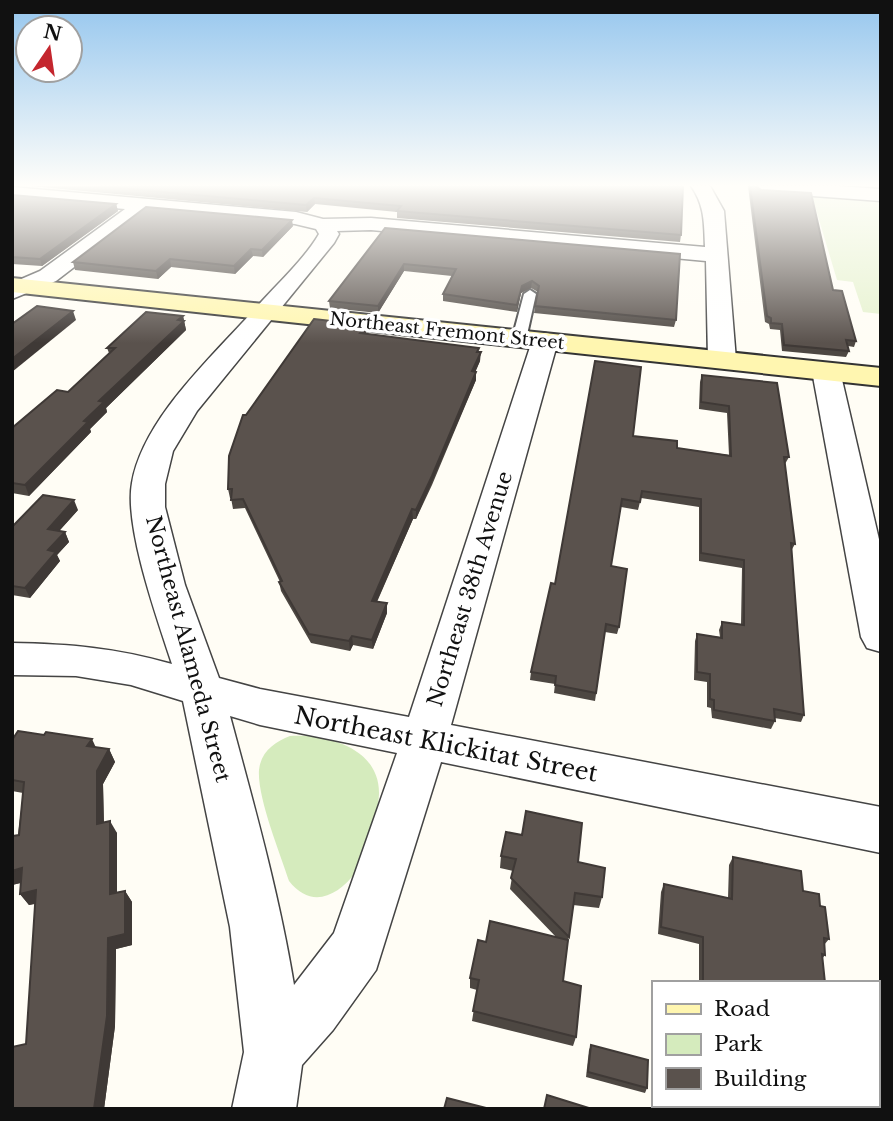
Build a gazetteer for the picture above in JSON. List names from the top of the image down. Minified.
{"streets":{"main road":["Northeast Fremont Street"],"street":["Northeast 38th Avenue","Northeast Alameda Street","Northeast Klickitat Street"]},"crossings":[["Northeast Fremont Street","Northeast 38th Avenue"],["Northeast Fremont Street","Northeast Alameda Street"],["Northeast 38th Avenue","Northeast Alameda Street"],["Northeast 38th Avenue","Northeast Klickitat Street"],["Northeast Alameda Street","Northeast Klickitat Street"]],"legend":["Road","Park","Building"],"north":"top"}
